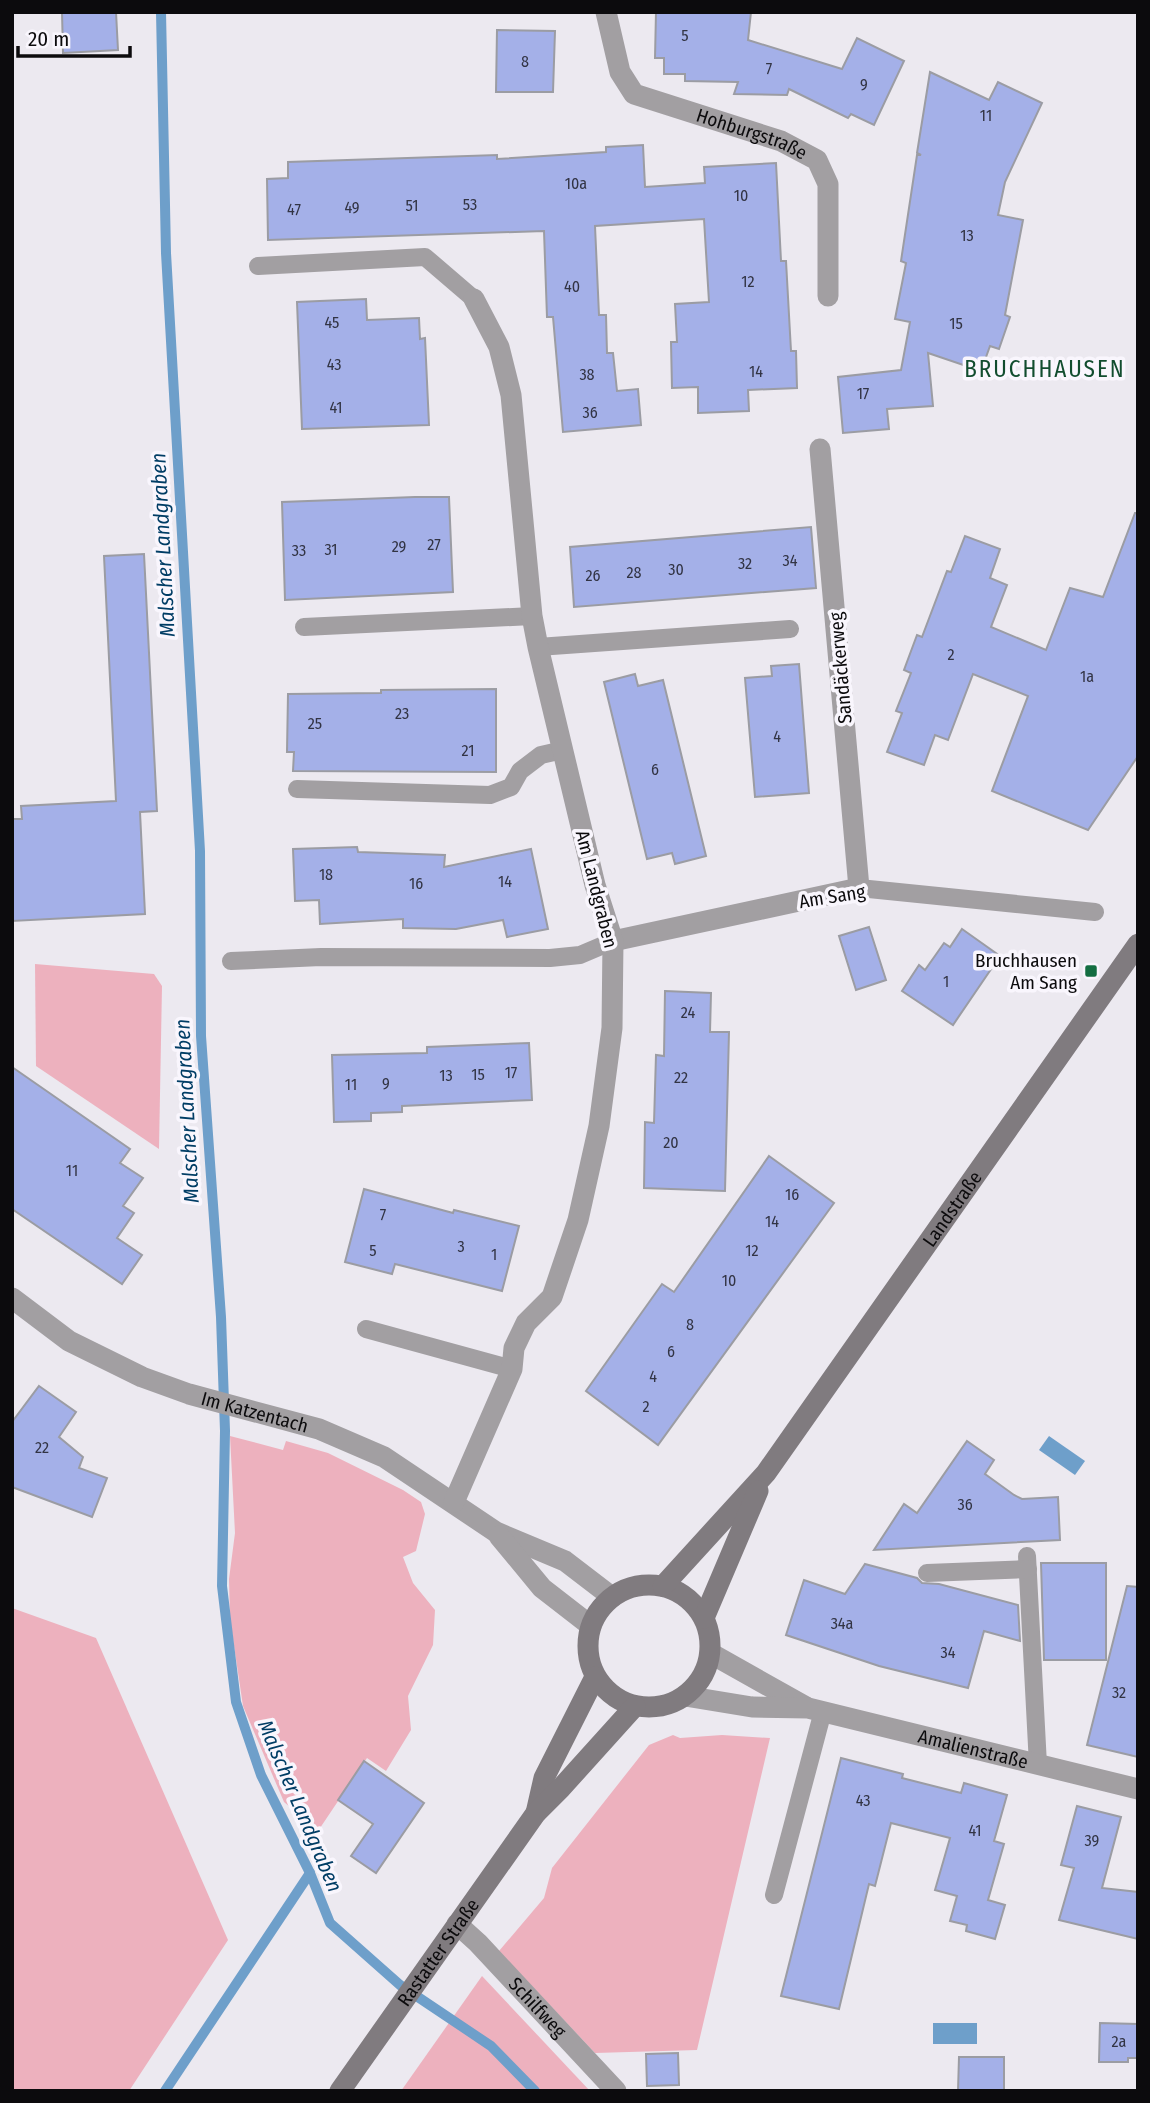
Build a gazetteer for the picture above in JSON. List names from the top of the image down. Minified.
{"streets":{"street":["Hohburgstraße","Sandäckerweg","Am Landgraben","Am Sang","Landstraße","Im Katzentach","Amalienstraße","Rastatter Straße","Schilfweg"]},"crossings":[["Sandäckerweg","Am Sang"],["Am Landgraben","Am Sang"],["Am Landgraben","Im Katzentach"],["Landstraße","Im Katzentach"],["Landstraße","Amalienstraße"],["Landstraße","Rastatter Straße"],["Im Katzentach","Amalienstraße"],["Im Katzentach","Rastatter Straße"],["Amalienstraße","Rastatter Straße"],["Rastatter Straße","Schilfweg"]],"districts":["BRUCHHAUSEN"],"water":["Malscher Landgraben"],"places":{"transit":["Bruchhausen Am Sang"]},"house_numbers":["5","8","7","9","11","10a","10","53","51","49","47","13","12","40","45","15","43","14","38","17","41","36","27","29","31","33","34","32","30","28","26","2","1a","23","25","4","21","6","18","14","16","1","24","17","15","13","22","9","11","20","11","16","7","14","3","5","12","1","10","8","6","4","2","22","36","34a","34","32","43","41","39","2a"],"scale_bar":"20 m"}
